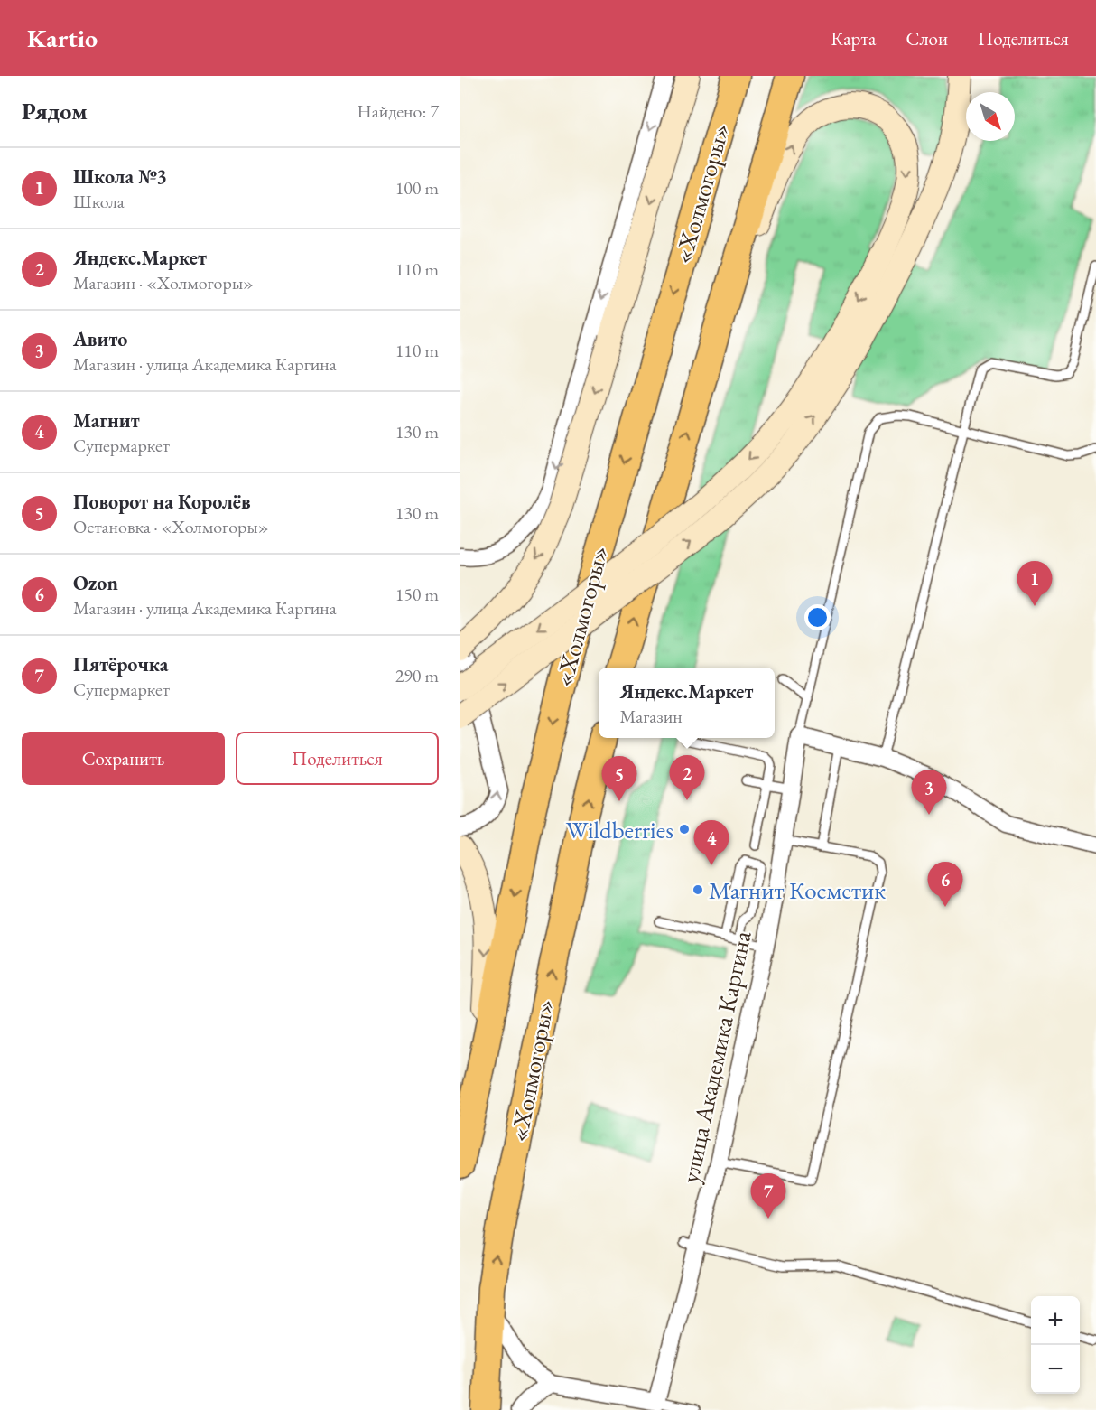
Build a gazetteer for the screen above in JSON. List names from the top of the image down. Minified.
{"streets":{"highway":["«Холмогоры»"],"street":["улица Академика Каргина"]},"places":["Wildberries","Магнит Косметик"],"north":"bottom right","page":{"header":"Kartio","nav":["Карта","Слои","Поделиться"],"heading":["Рядом","Найдено: 7"],"list":[{"mark":"1","name":"Школа №3","note":"Школа","value":"100 m"},{"mark":"2","name":"Яндекс.Маркет","note":"Магазин · «Холмогоры»","value":"110 m"},{"mark":"3","name":"Авито","note":"Магазин · улица Академика Каргина","value":"110 m"},{"mark":"4","name":"Магнит","note":"Супермаркет","value":"130 m"},{"mark":"5","name":"Поворот на Королёв","note":"Остановка · «Холмогоры»","value":"130 m"},{"mark":"6","name":"Ozon","note":"Магазин · улица Академика Каргина","value":"150 m"},{"mark":"7","name":"Пятёрочка","note":"Супермаркет","value":"290 m"}],"pins":["1","2","5","3","4","6","7"],"popup":["Яндекс.Маркет","Магазин"],"buttons":["Сохранить","Поделиться"],"map_buttons":["+","−"]}}
